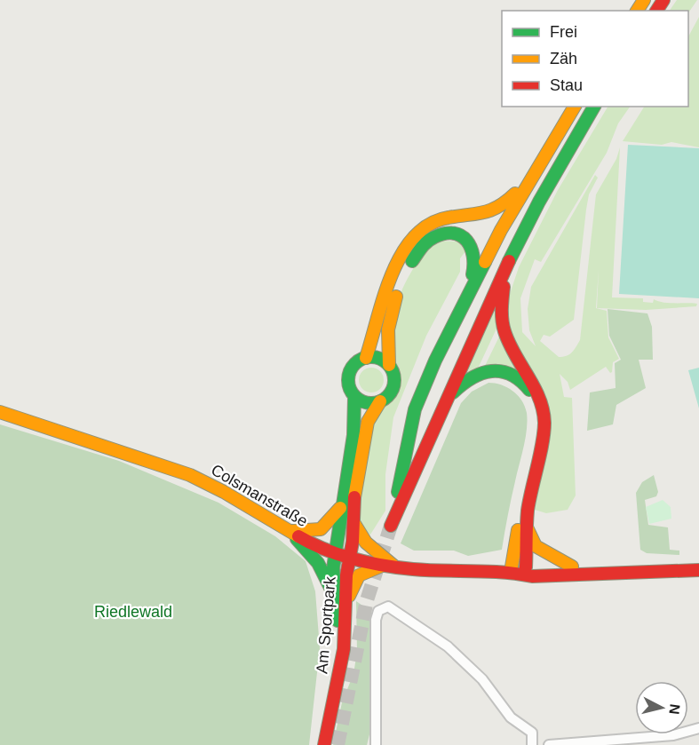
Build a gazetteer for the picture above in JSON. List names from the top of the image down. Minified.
{"streets":{"main road":["Colsmanstraße","Am Sportpark"]},"crossings":[["Colsmanstraße","Am Sportpark"]],"parks":["Riedlewald"],"legend":["Frei","Zäh","Stau"],"north":"right"}
